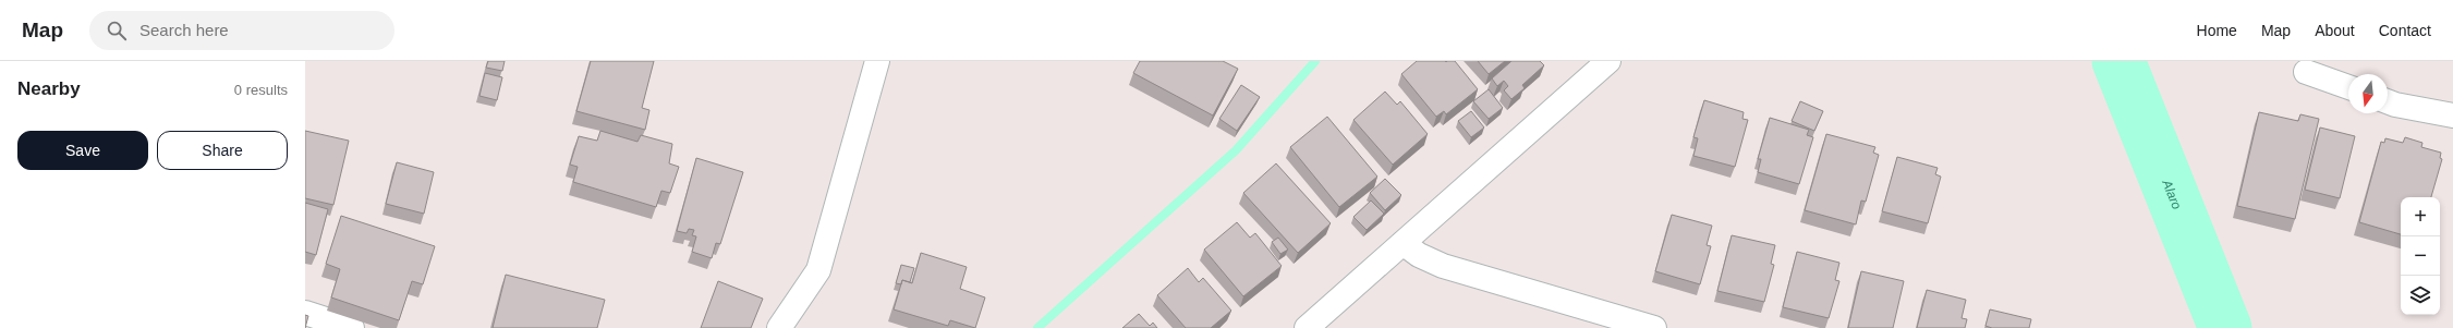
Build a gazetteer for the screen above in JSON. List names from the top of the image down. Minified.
{"water":["Alaro"],"north":"bottom","page":{"header":"Map","search":"Search here","nav":["Home","Map","About","Contact"],"heading":["Nearby","0 results"],"buttons":["Save","Share"],"map_buttons":["+","−"]}}
